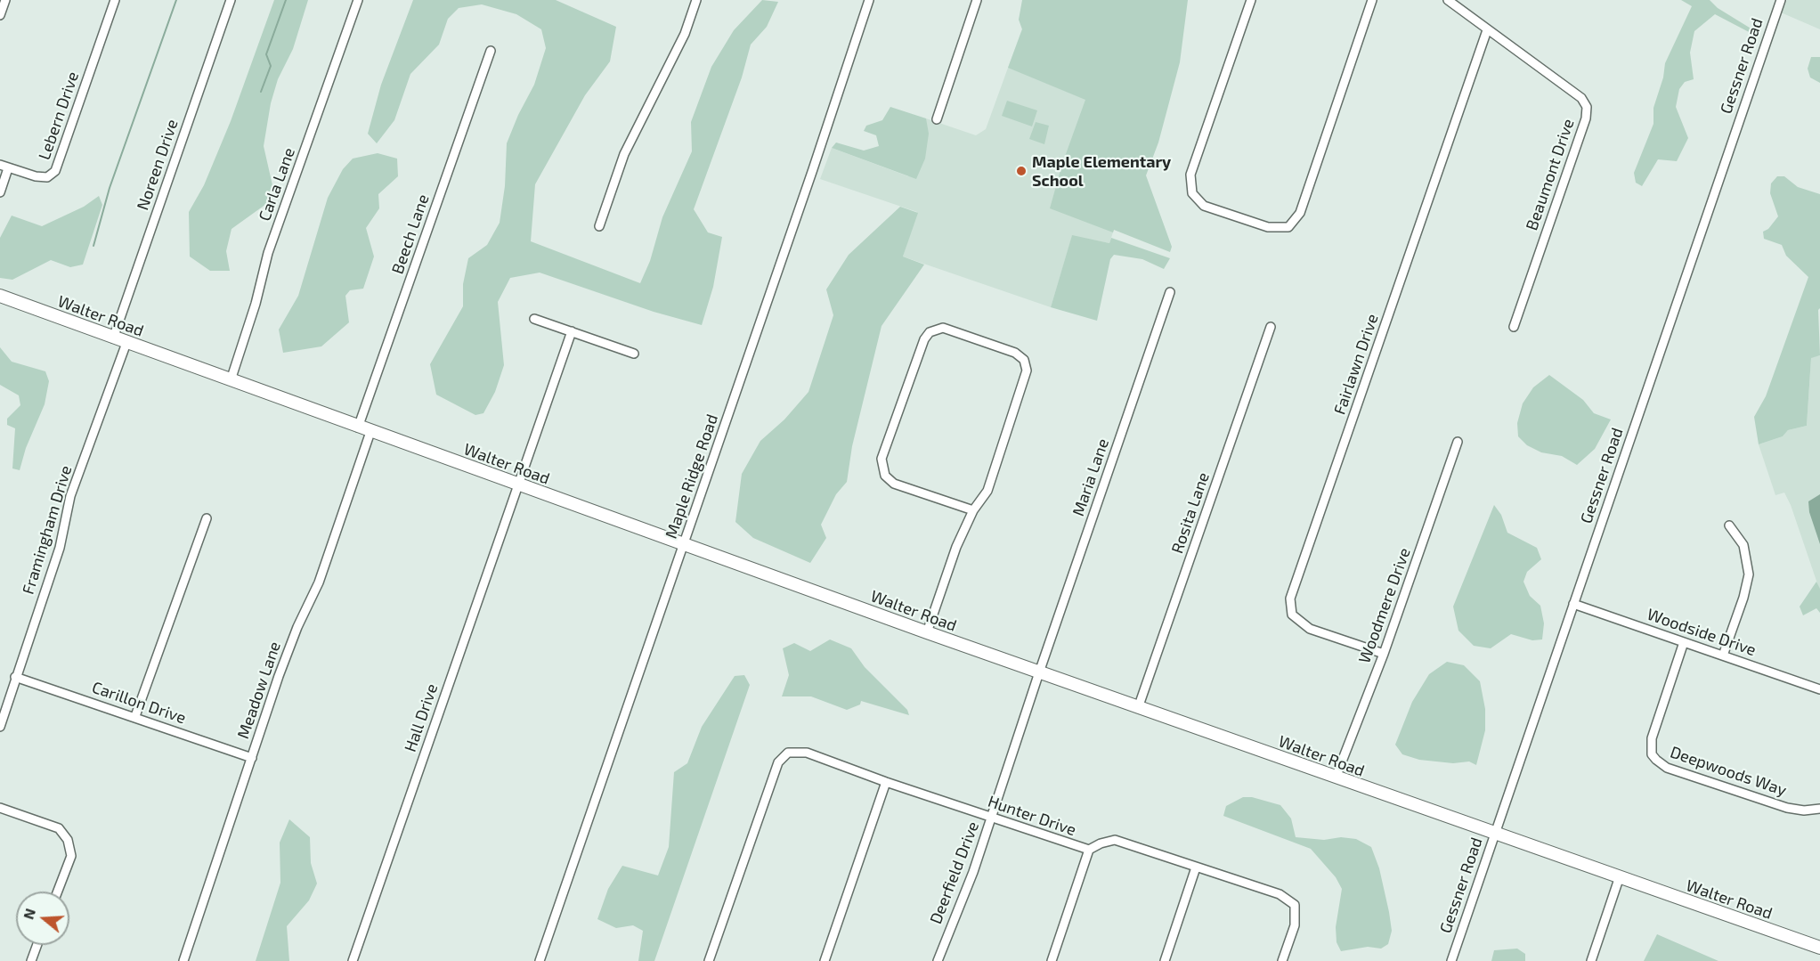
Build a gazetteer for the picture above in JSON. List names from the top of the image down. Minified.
{"streets":{"street":["Gessner Road","Lebern Drive","Noreen Drive","Beaumont Drive","Carla Lane","Beech Lane","Walter Road","Fairlawn Drive","Maple Ridge Road","Maria Lane","Rosita Lane","Framingham Drive","Woodmere Drive","Woodside Drive","Meadow Lane","Carillon Drive","Hall Drive","Deepwoods Way","Hunter Drive","Deerfield Drive"]},"crossings":[["Gessner Road","Walter Road"],["Gessner Road","Woodside Drive"],["Noreen Drive","Walter Road"],["Beaumont Drive","Fairlawn Drive"],["Carla Lane","Walter Road"],["Beech Lane","Walter Road"],["Beech Lane","Meadow Lane"],["Walter Road","Maple Ridge Road"],["Walter Road","Maria Lane"],["Walter Road","Rosita Lane"],["Walter Road","Framingham Drive"],["Walter Road","Woodmere Drive"],["Walter Road","Meadow Lane"],["Walter Road","Hall Drive"],["Walter Road","Deerfield Drive"],["Fairlawn Drive","Woodmere Drive"],["Maria Lane","Deerfield Drive"],["Framingham Drive","Carillon Drive"],["Woodside Drive","Deepwoods Way"],["Meadow Lane","Carillon Drive"],["Hunter Drive","Deerfield Drive"]],"places":["Maple Elementary School"],"north":"left"}
